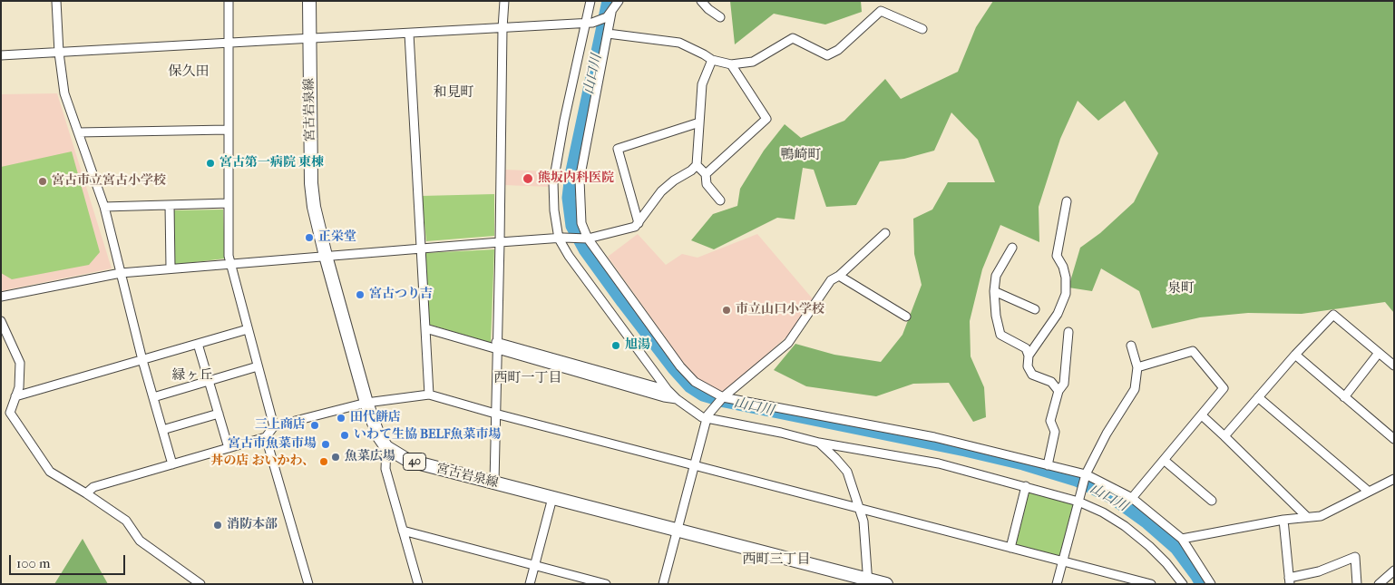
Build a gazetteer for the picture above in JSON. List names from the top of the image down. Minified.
{"streets":{"main road":["宮古岩泉線","40"]},"districts":["保久田","和見町","鴨崎町","泉町","緑ヶ丘","西町一丁目","西町三丁目"],"water":["山口川"],"places":["宮古第一病院 東棟","熊坂内科医院","宮古市立宮古小学校","正栄堂","宮古つり吉","市立山口小学校","旭湯","田代餅店","三上商店","いわて生協 BELF魚菜市場","宮古市魚菜市場","魚菜広場","丼の店 おいかわ、","消防本部"],"scale_bar":"100 m"}
